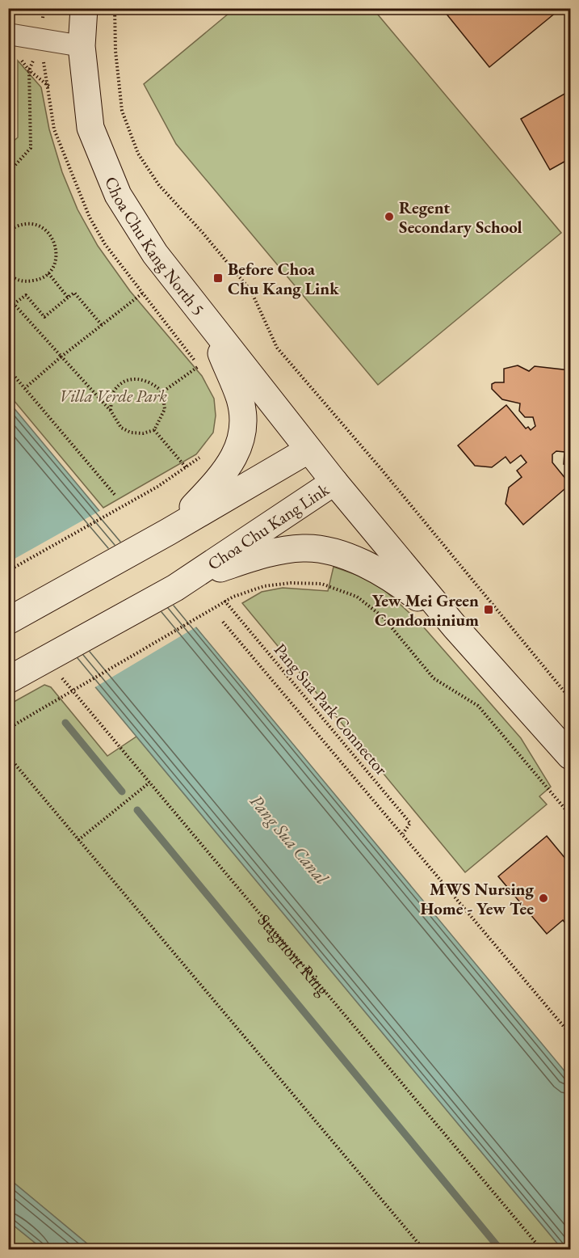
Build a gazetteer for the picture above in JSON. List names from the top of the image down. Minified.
{"streets":{"street":["Choa Chu Kang North 5","Choa Chu Kang Link"],"path":["Pang Sua Park Connector","Stagmont Ring"]},"crossings":[["Choa Chu Kang North 5","Choa Chu Kang Link"],["Choa Chu Kang Link","Stagmont Ring"]],"water":["Pang Sua Canal"],"parks":["Villa Verde Park"],"places":{"other":["Regent Secondary School","MWS Nursing Home - Yew Tee"],"transit":["Before Choa Chu Kang Link","Yew Mei Green Condominium"]}}
